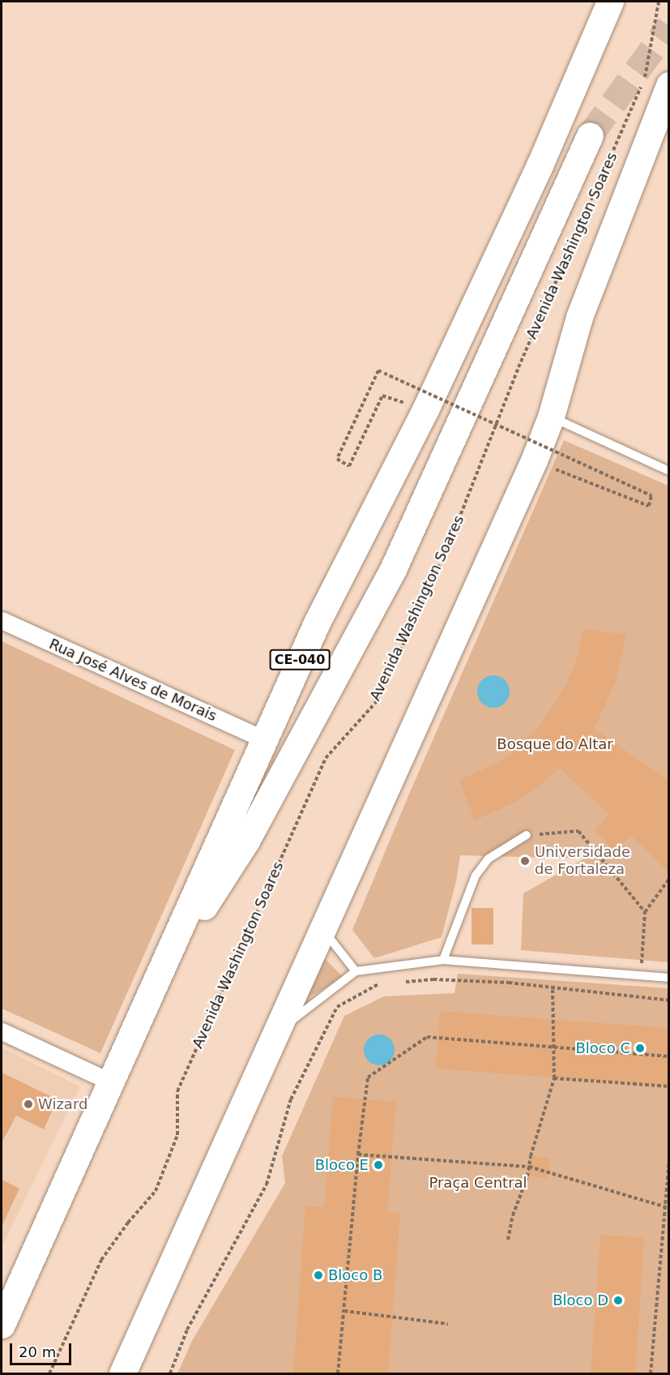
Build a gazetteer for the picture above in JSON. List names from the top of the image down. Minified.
{"streets":{"highway":["Avenida Washington Soares","CE-040"],"street":["Rua José Alves de Morais"]},"crossings":[["CE-040","Rua José Alves de Morais"]],"parks":["Bosque do Altar","Praça Central"],"places":["Universidade de Fortaleza","Bloco C","Wizard","Bloco E","Bloco B","Bloco D"],"scale_bar":"20 m"}
